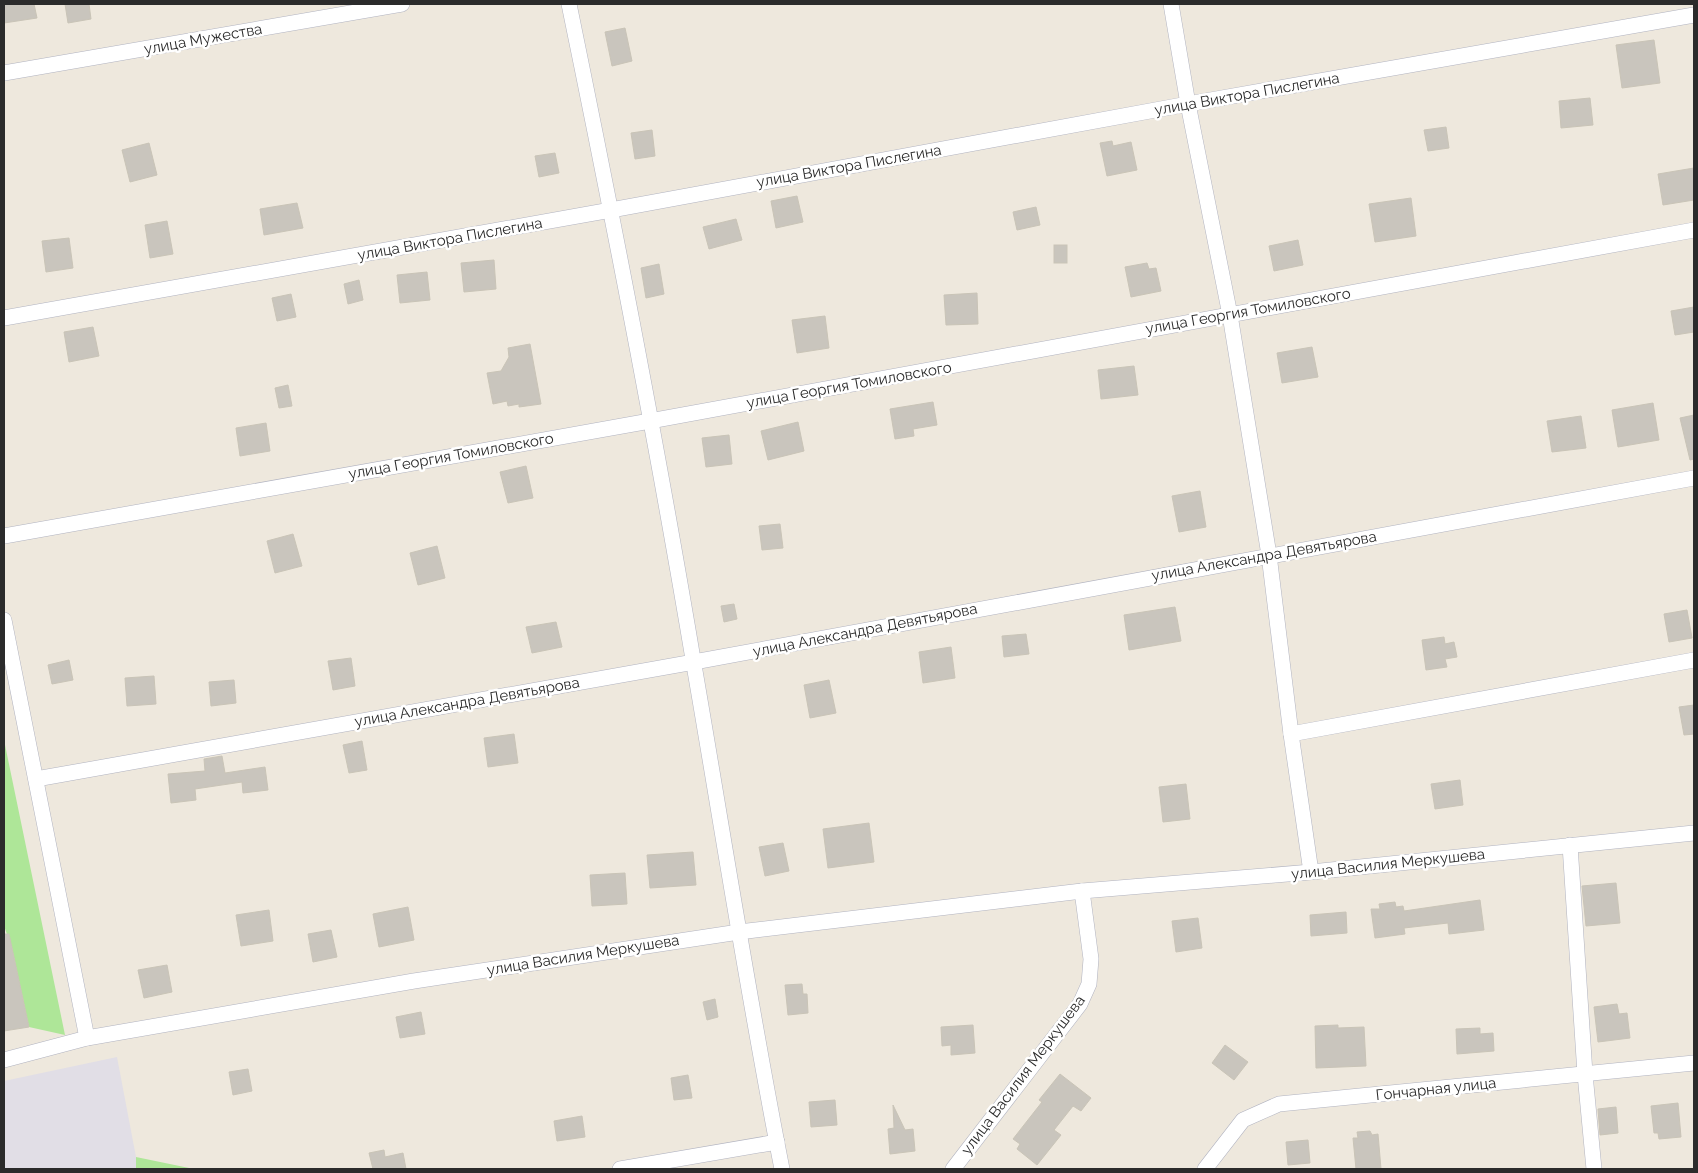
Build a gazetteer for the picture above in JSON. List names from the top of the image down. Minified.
{"streets":{"street":["улица Мужества","улица Виктора Пислегина","улица Георгия Томиловского","улица Александра Девятьярова","улица Василия Меркушева","Гончарная улица"]}}
